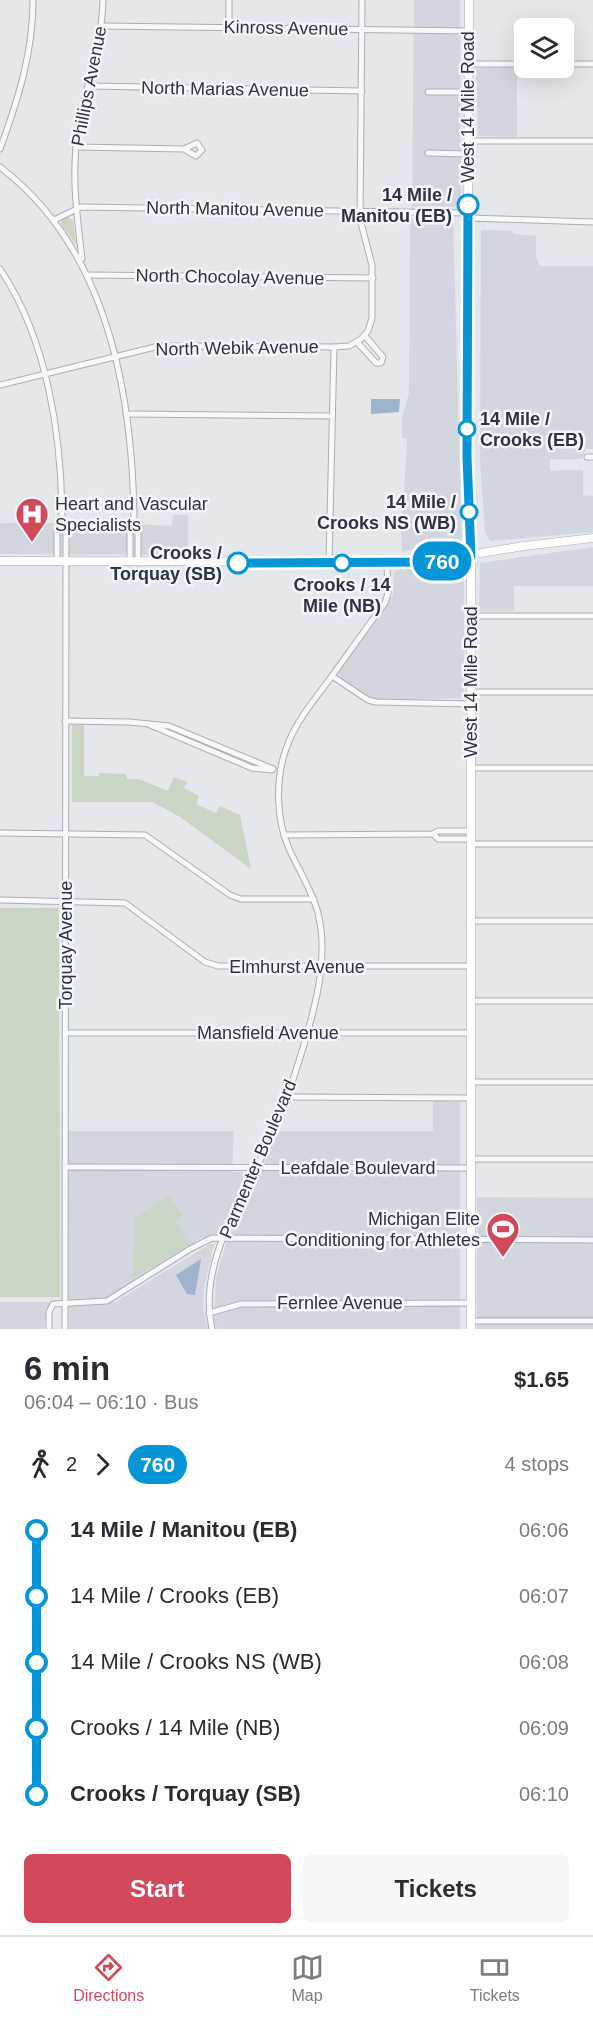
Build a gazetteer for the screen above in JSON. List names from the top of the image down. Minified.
{"streets":{"main road":["West 14 Mile Road"],"street":["Kinross Avenue","Phillips Avenue","North Marias Avenue","North Manitou Avenue","North Chocolay Avenue","North Webik Avenue","Torquay Avenue","Elmhurst Avenue","Mansfield Avenue","Parmenter Boulevard","Leafdale Boulevard","Fernlee Avenue"]},"crossings":[["Kinross Avenue","Phillips Avenue"],["Kinross Avenue","West 14 Mile Road"],["Phillips Avenue","North Marias Avenue"],["Phillips Avenue","North Manitou Avenue"],["West 14 Mile Road","North Manitou Avenue"],["West 14 Mile Road","Elmhurst Avenue"],["West 14 Mile Road","Mansfield Avenue"],["West 14 Mile Road","Leafdale Boulevard"],["West 14 Mile Road","Fernlee Avenue"],["North Webik Avenue","Torquay Avenue"],["Torquay Avenue","Elmhurst Avenue"],["Torquay Avenue","Mansfield Avenue"],["Torquay Avenue","Leafdale Boulevard"],["Elmhurst Avenue","Parmenter Boulevard"],["Mansfield Avenue","Parmenter Boulevard"],["Parmenter Boulevard","Leafdale Boulevard"],["Parmenter Boulevard","Fernlee Avenue"]],"places":{"other":["14 Mile / Manitou (EB)","14 Mile / Crooks (EB)","14 Mile / Crooks NS (WB)","Crooks / Torquay (SB)","Crooks / 14 Mile (NB)"],"hospital":["Heart and Vascular Specialists"],"sports":["Michigan Elite Conditioning for Athletes"]},"lines":["bus line 760"],"page":{"on_map":"760","heading":["6 min","06:04 – 06:10 · Bus","$1.65"],"legs":["2","760","4 stops"],"list":[{"name":"14 Mile / Manitou (EB)","value":"06:06"},{"name":"14 Mile / Crooks (EB)","value":"06:07"},{"name":"14 Mile / Crooks NS (WB)","value":"06:08"},{"name":"Crooks / 14 Mile (NB)","value":"06:09"},{"name":"Crooks / Torquay (SB)","value":"06:10"}],"buttons":["Start","Tickets"],"tabs":["Directions","Map","Tickets"]}}
